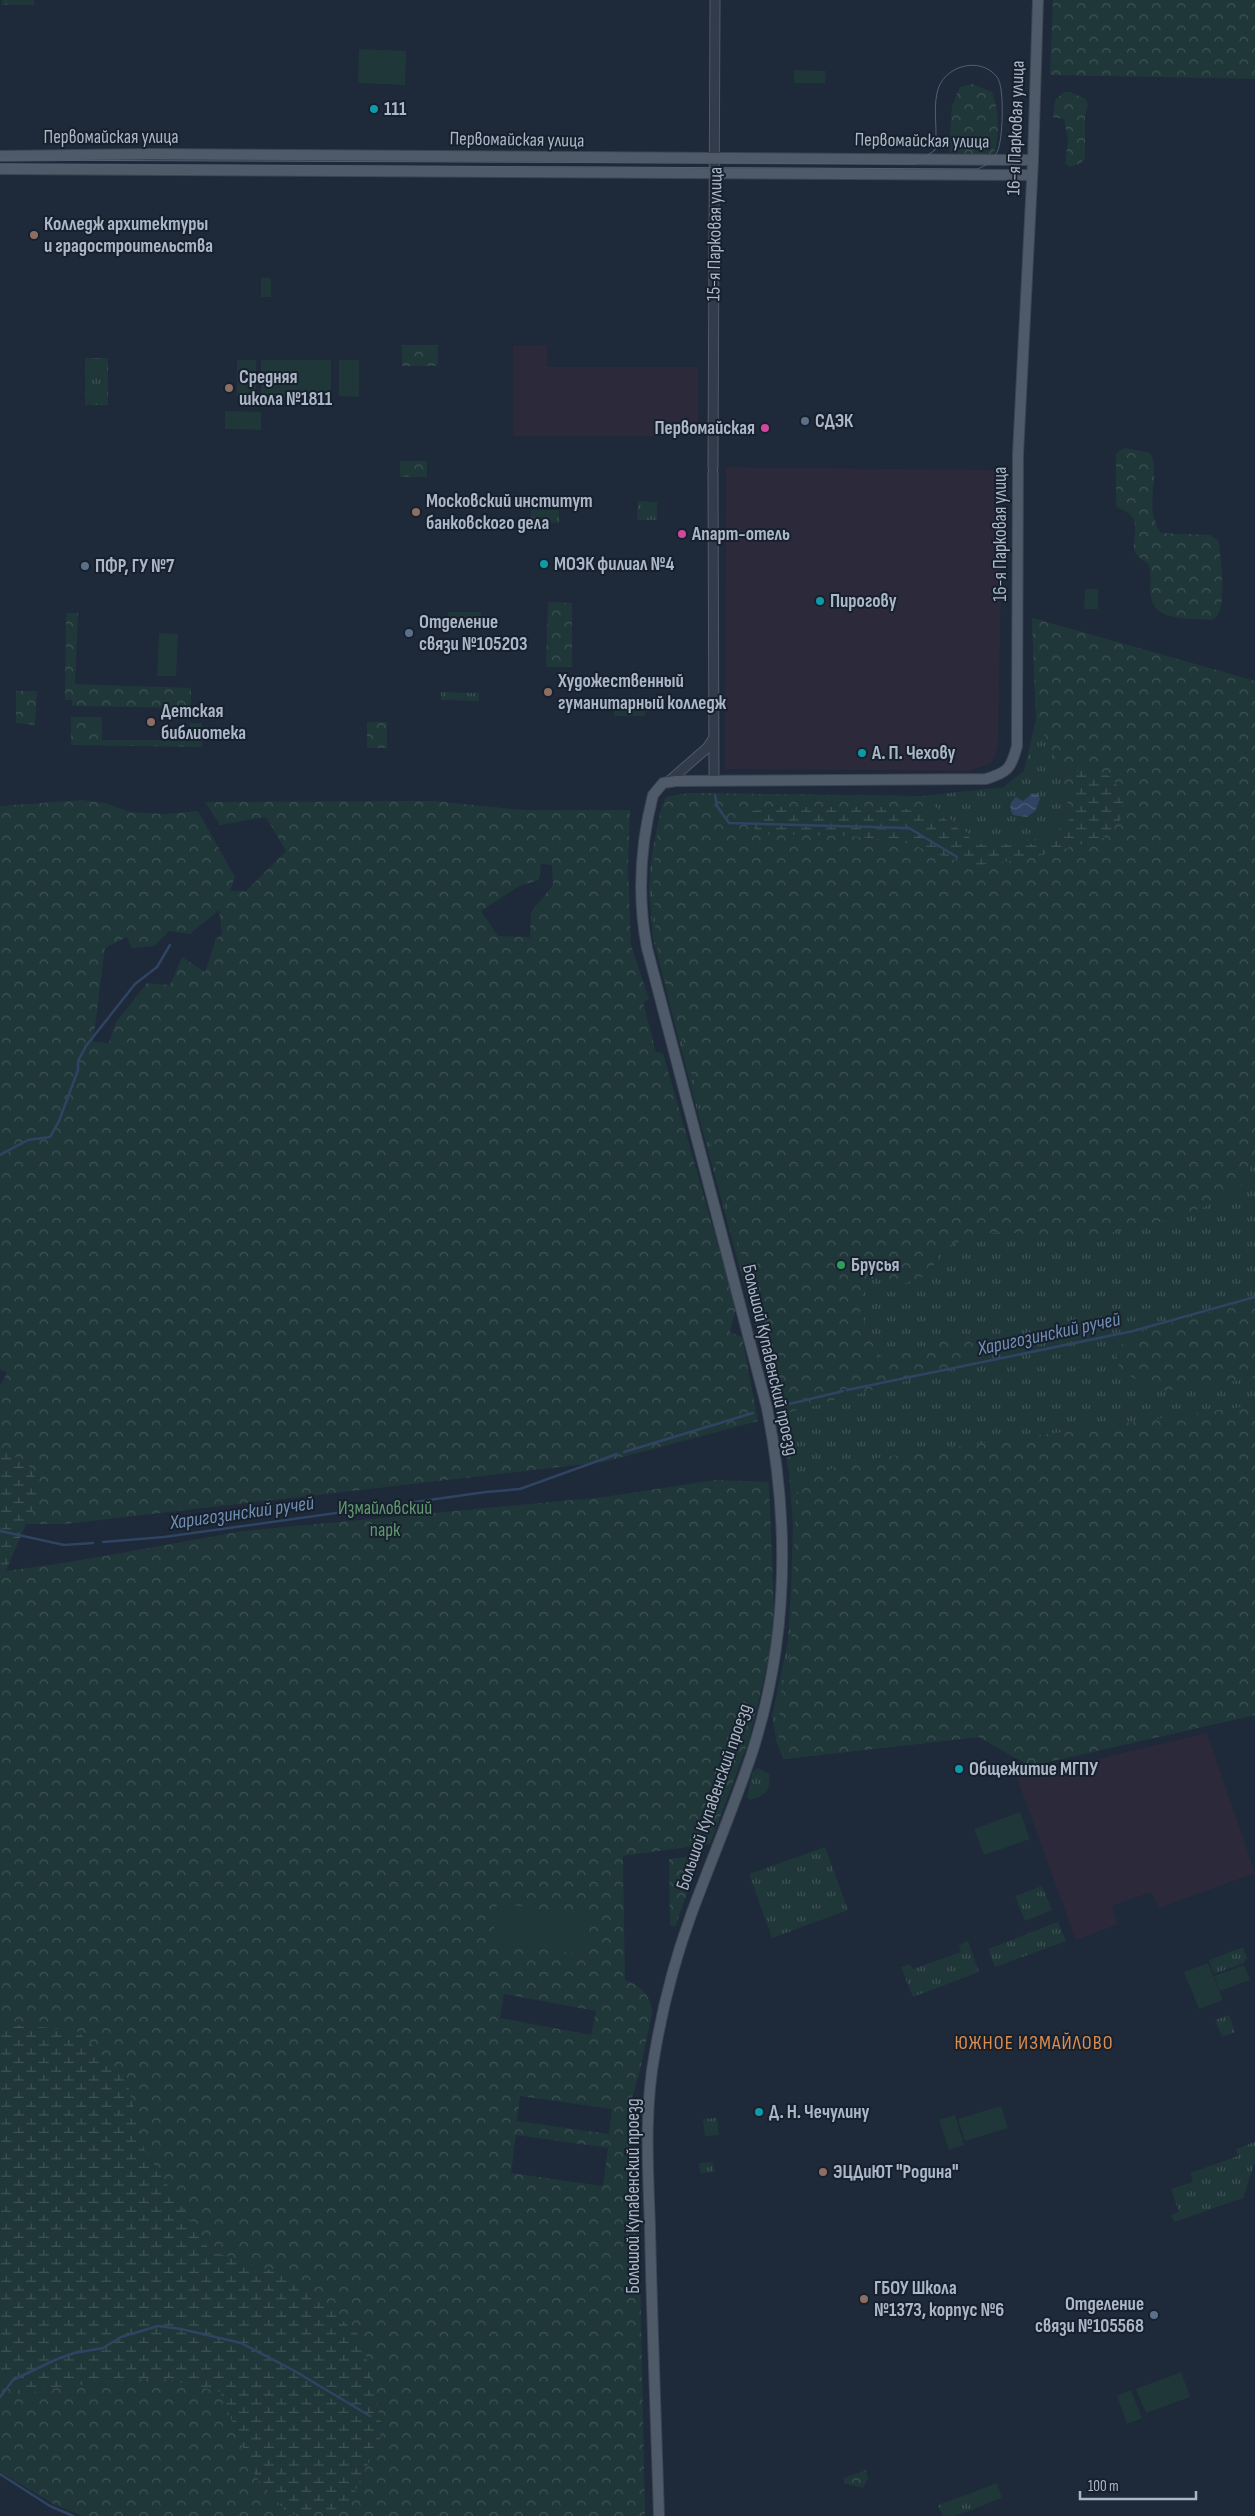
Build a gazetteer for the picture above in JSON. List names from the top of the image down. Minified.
{"streets":{"main road":["16-я Парковая улица","Первомайская улица","Большой Купавенский проезд"],"street":["15-я Парковая улица"]},"crossings":[["16-я Парковая улица","Первомайская улица"],["16-я Парковая улица","15-я Парковая улица"],["Первомайская улица","15-я Парковая улица"]],"districts":["ЮЖНОЕ ИЗМАЙЛОВО"],"water":["Харигозинский ручей"],"parks":["Измайловский парк"],"places":["111","Колледж архитектуры и градостроительства","Средняя школа №1811","СДЭК","Первомайская","Московский институт банковского дела","Апарт-отель","МОЭК филиал №4","ПФР, ГУ №7","Пирогову","Отделение связи №105203","Художественный гуманитарный колледж","Детская библиотека","А. П. Чехову","Брусья","Общежитие МГПУ","Д. Н. Чечулину","ЭЦДиЮТ \"Родина\"","ГБОУ Школа №1373, корпус №6","Отделение связи №105568"],"scale_bar":"100 m"}
